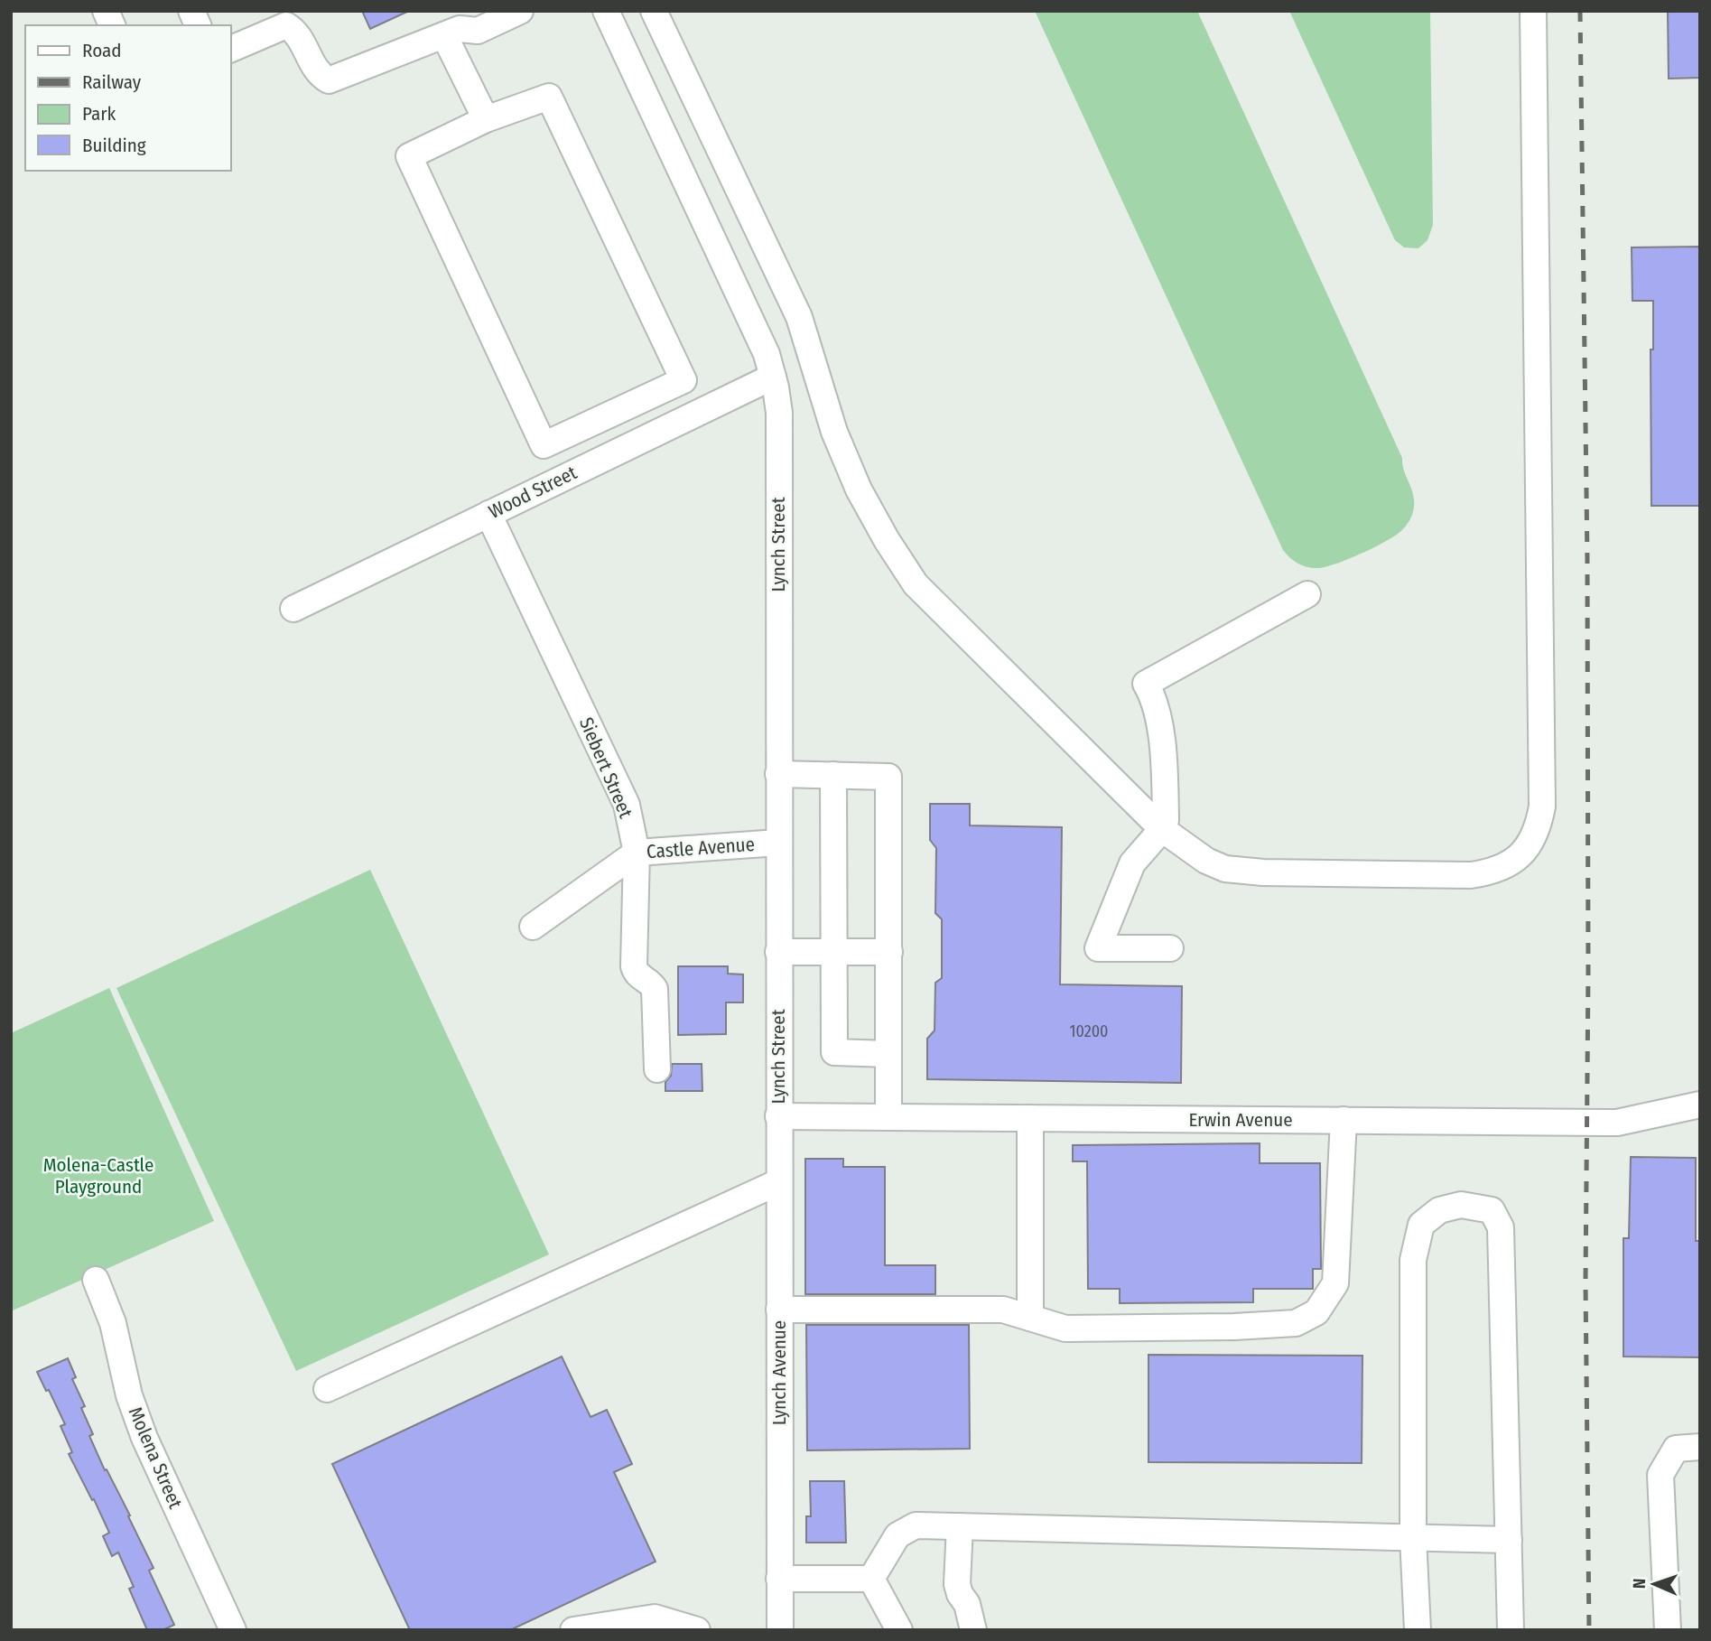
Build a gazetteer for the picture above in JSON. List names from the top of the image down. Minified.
{"streets":{"street":["Wood Street","Lynch Street","Siebert Street","Castle Avenue","Erwin Avenue","Lynch Avenue","Molena Street"]},"crossings":[["Wood Street","Lynch Street"],["Wood Street","Siebert Street"],["Lynch Street","Castle Avenue"],["Lynch Street","Erwin Avenue"],["Lynch Street","Lynch Avenue"],["Siebert Street","Castle Avenue"],["Erwin Avenue","Lynch Avenue"]],"parks":["Molena-Castle Playground"],"house_numbers":["10200"],"legend":["Road","Railway","Park","Building"],"north":"left"}
